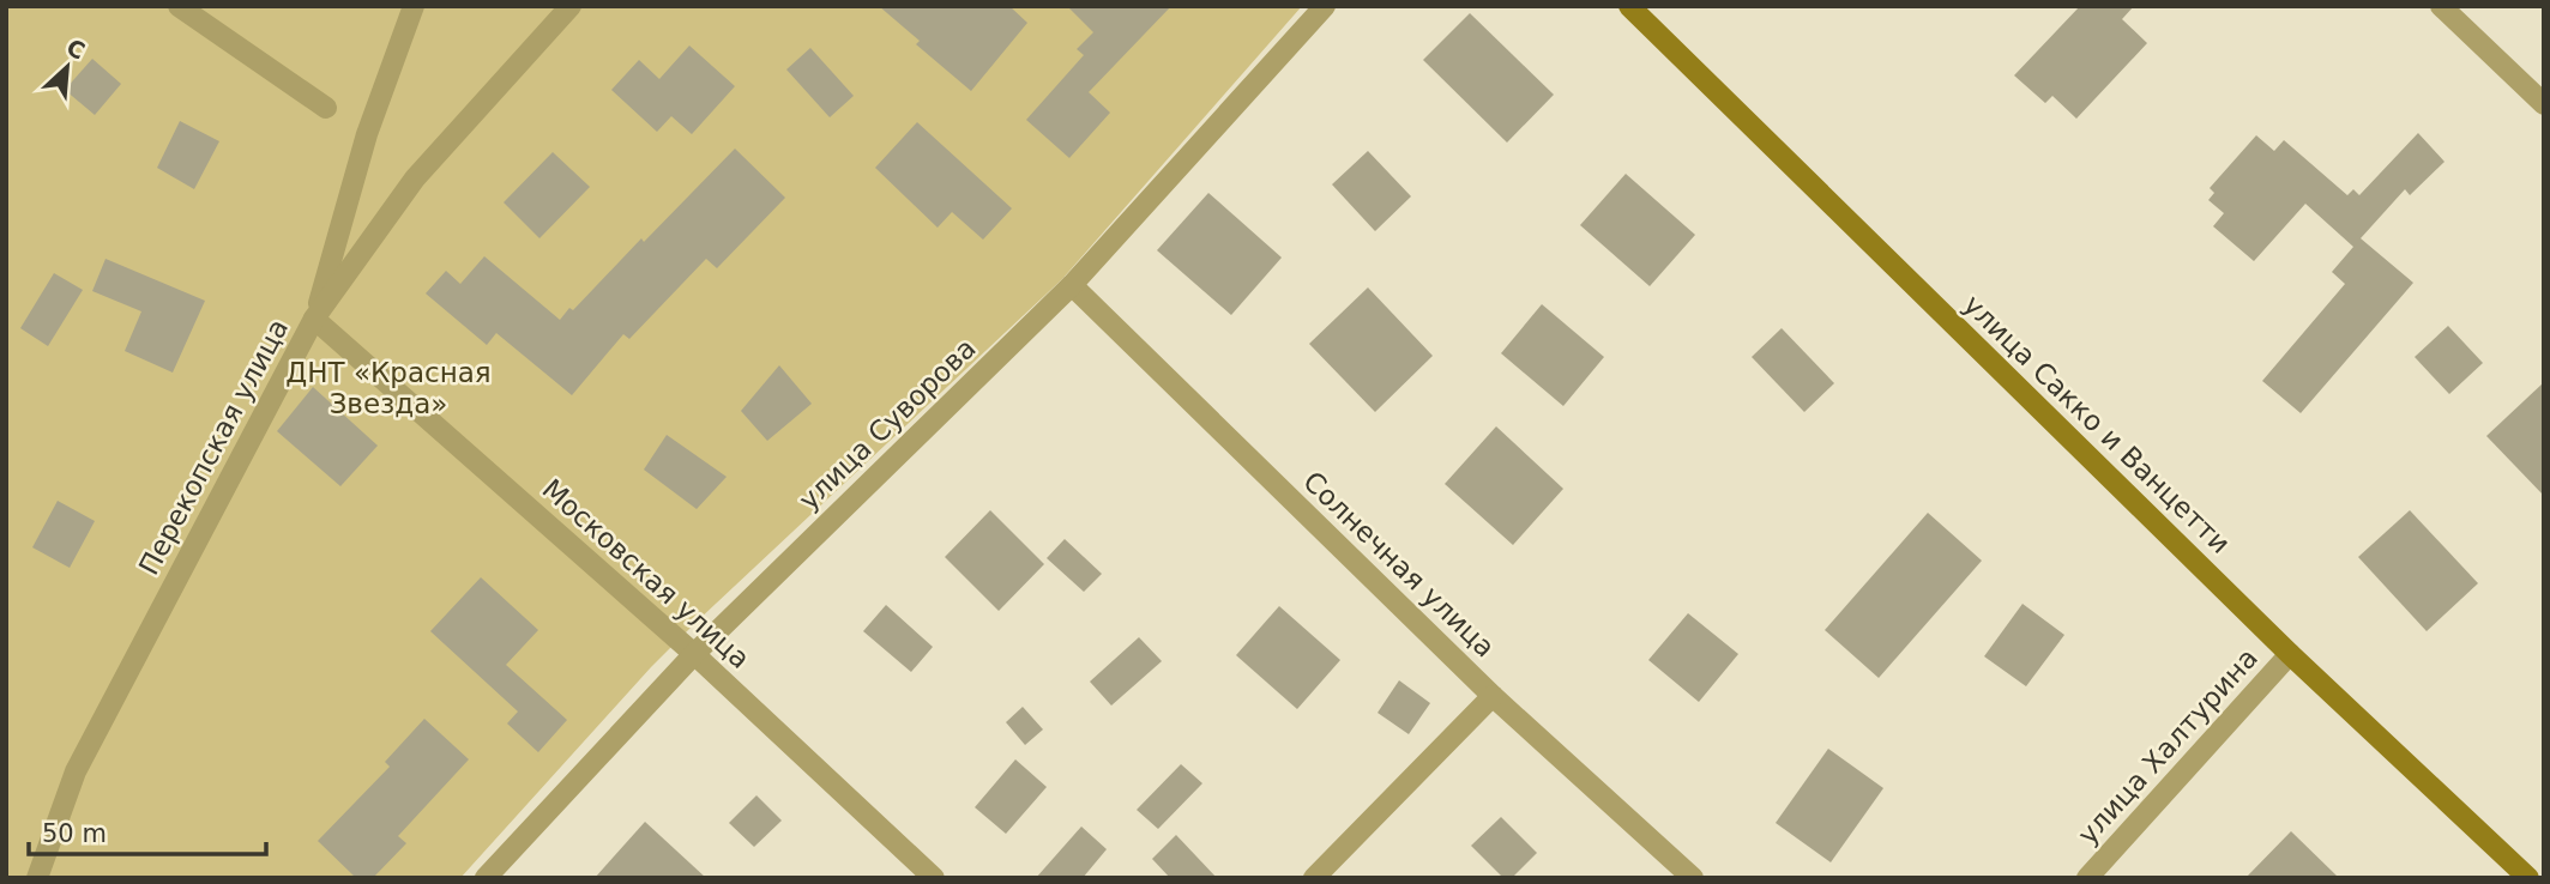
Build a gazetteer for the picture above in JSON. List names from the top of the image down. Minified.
{"streets":{"main road":["улица Сакко и Ванцетти"],"street":["улица Суворова","Перекопская улица","Солнечная улица","Московская улица","улица Халтурина"]},"crossings":[["улица Суворова","Солнечная улица"],["улица Суворова","Московская улица"],["улица Сакко и Ванцетти","улица Халтурина"],["Перекопская улица","Московская улица"]],"parks":["ДНТ «Красная Звезда»"],"scale_bar":"50 m","north":"top right"}
